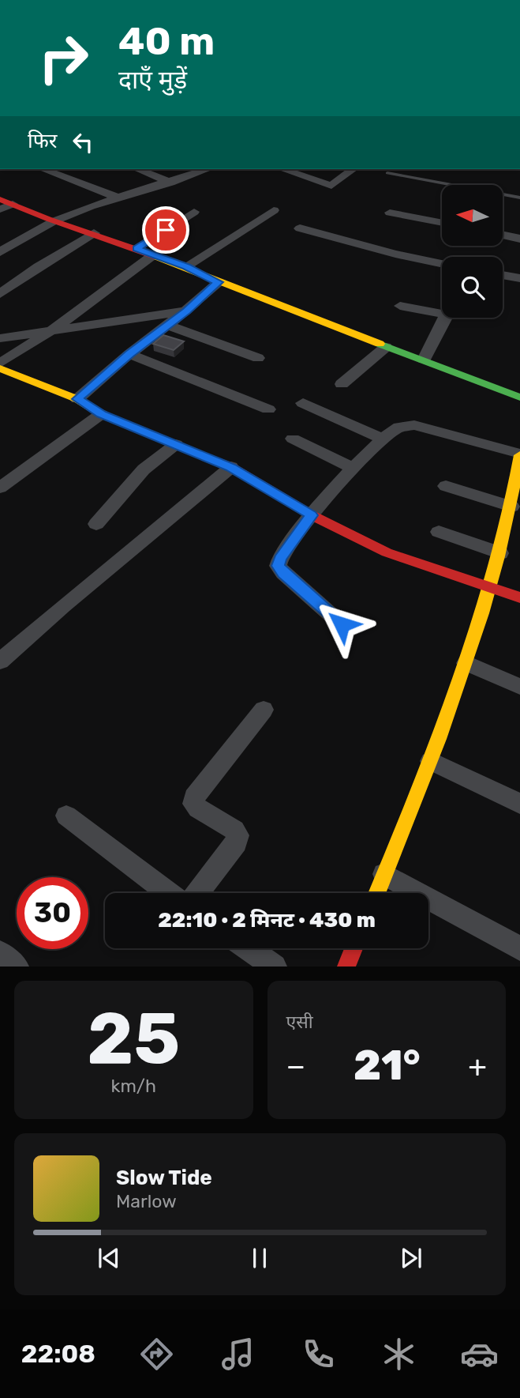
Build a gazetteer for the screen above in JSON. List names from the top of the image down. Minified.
{"north":"left","page":{"turn":["40 m","दाएँ मुड़ें"],"then":"फिर","limit":"30","trip":"22:10 · 2 मिनट · 430 m","tile":[["25","km/h"],"एसी"],"heat":["−","21°","+"],"song":["Slow Tide","Marlow"],"tabs":"22:08"}}
